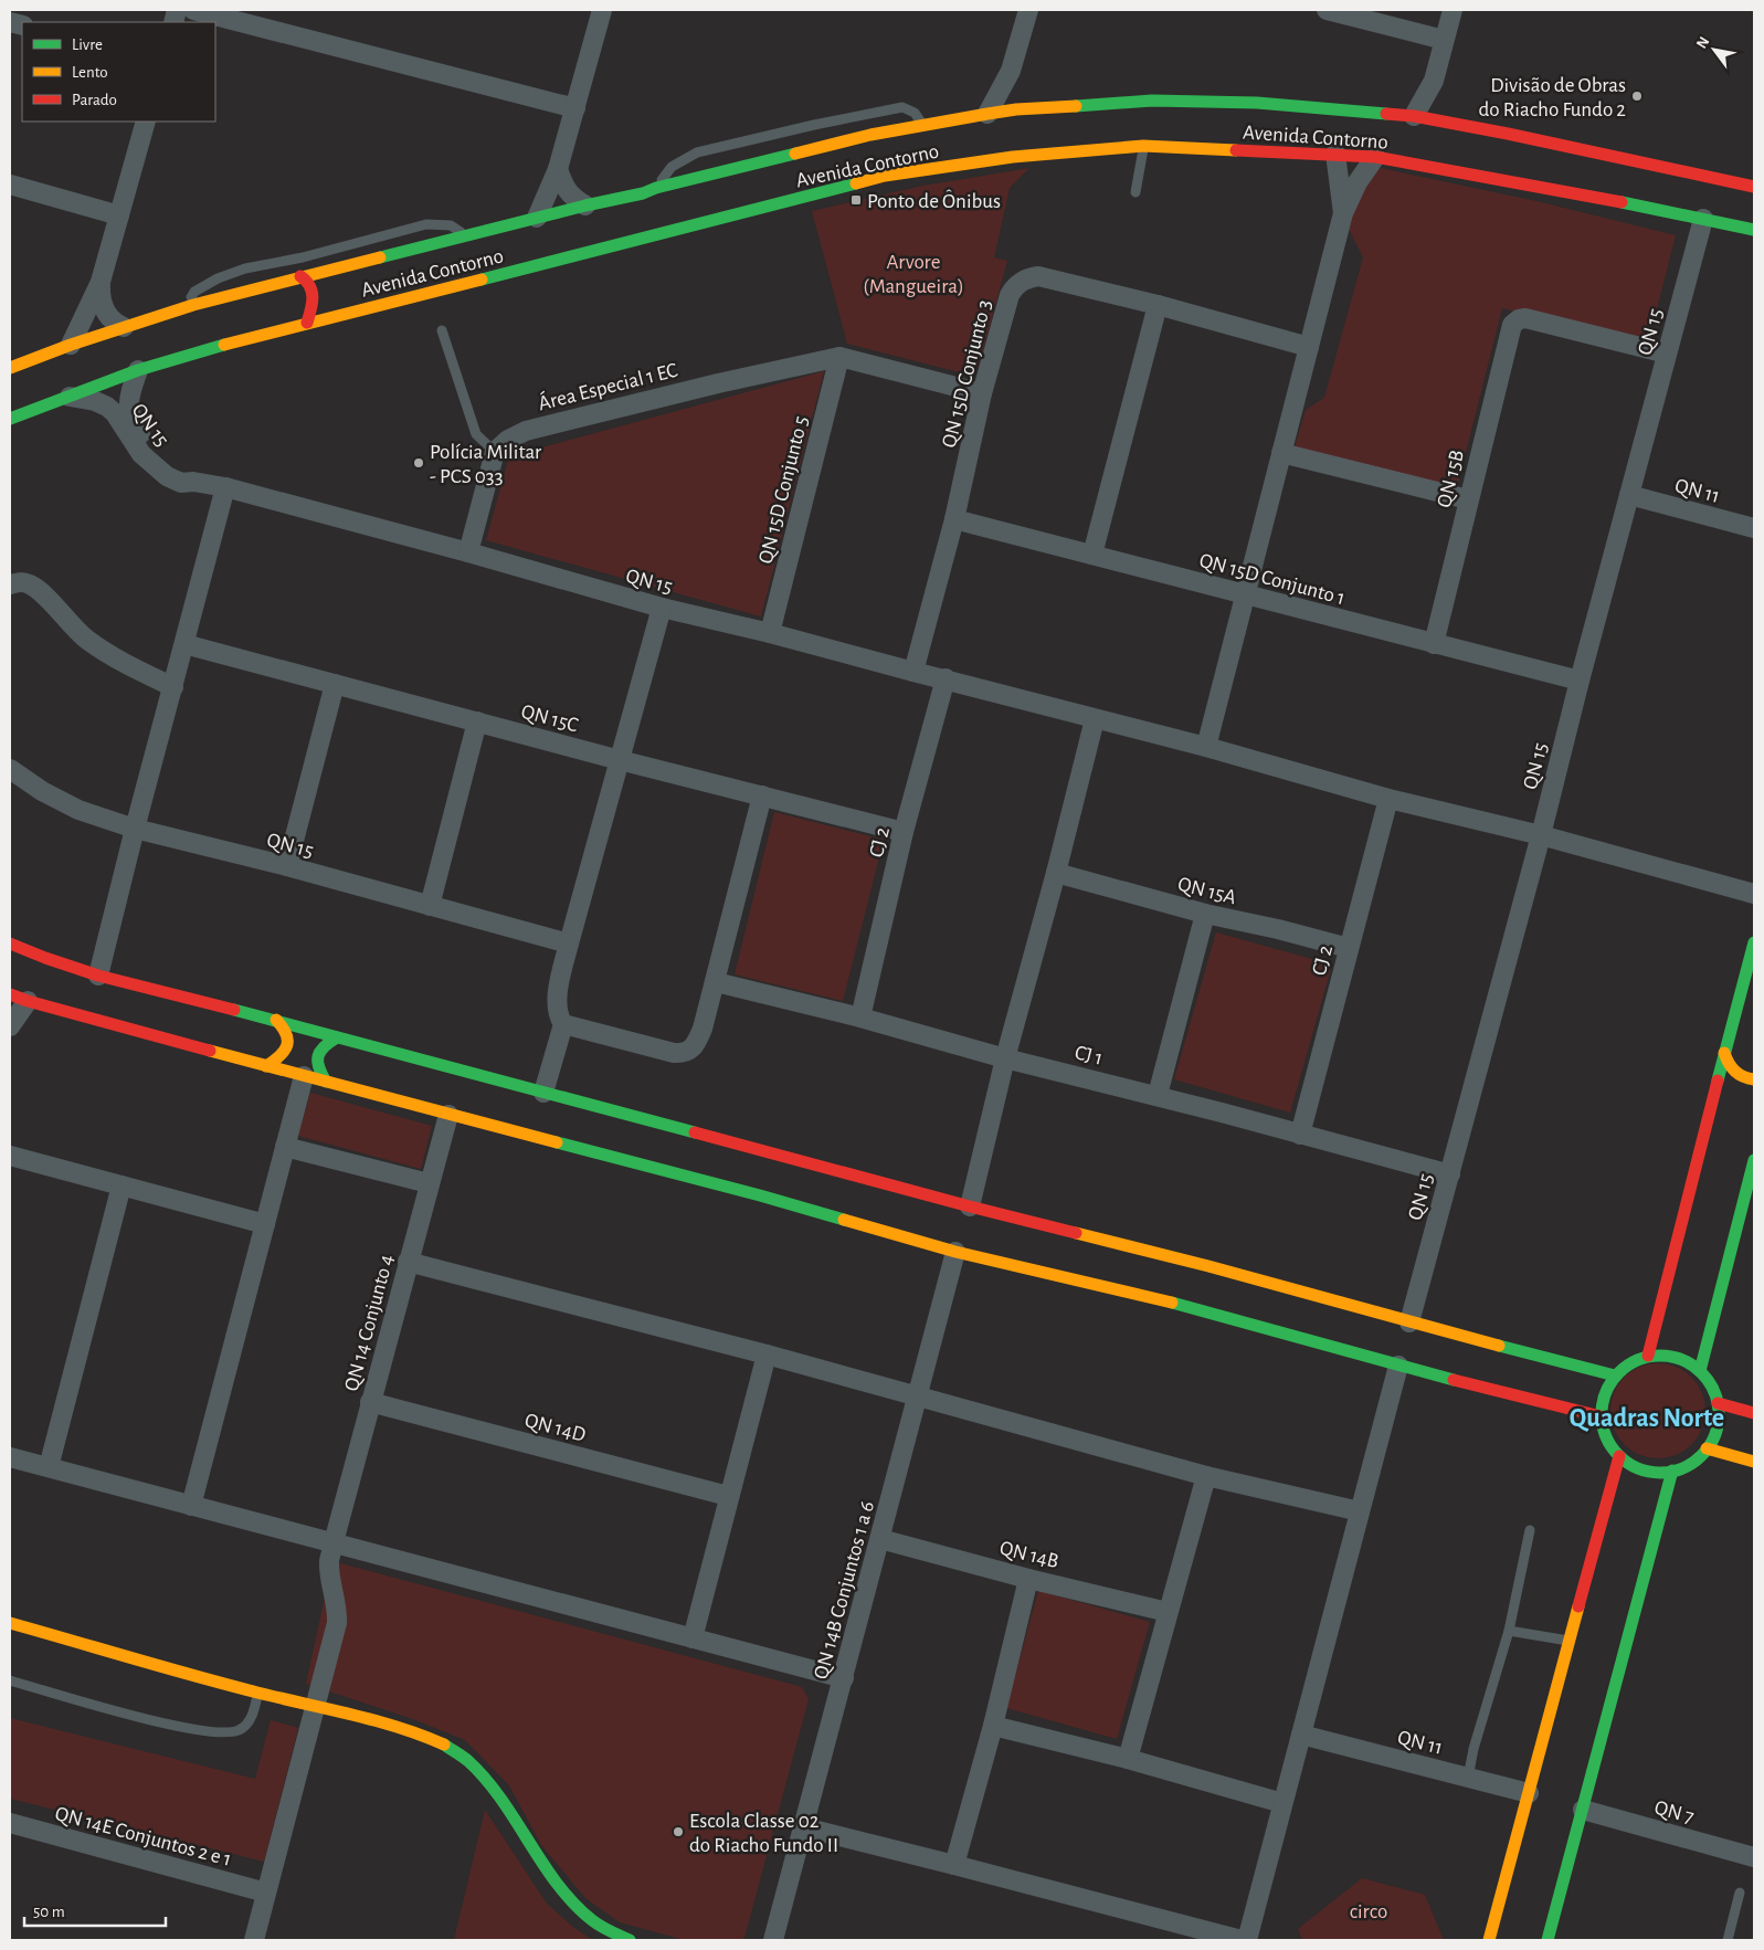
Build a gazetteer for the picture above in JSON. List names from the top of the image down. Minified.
{"streets":{"main road":["Avenida Contorno"],"street":["QN 15","QN 15D Conjunto 3","Área Especial 1 EC","QN 15B","QN 15D Conjunto 5","QN 11","QN 15D Conjunto 1","QN 15C","CJ 2","QN 15A","CJ 1","QN 14 Conjunto 4","QN 14D","QN 14B","QN 14B Conjuntos 1 a 6","QN 7","QN 14E Conjuntos 2 e 1"]},"crossings":[["Avenida Contorno","QN 15"],["QN 15","QN 15D Conjunto 3"],["QN 15","QN 15B"],["QN 15","QN 15D Conjunto 5"],["QN 15","QN 11"],["QN 15","QN 15D Conjunto 1"],["QN 15","CJ 2"],["QN 15","CJ 1"],["QN 15D Conjunto 3","QN 15D Conjunto 1"],["Área Especial 1 EC","QN 15D Conjunto 5"],["QN 15B","QN 15D Conjunto 1"],["QN 15C","CJ 2"],["CJ 2","QN 15A"],["CJ 2","CJ 1"],["QN 14 Conjunto 4","QN 14D"],["QN 14 Conjunto 4","QN 14E Conjuntos 2 e 1"],["QN 14B","QN 14B Conjuntos 1 a 6"]],"districts":["Quadras Norte"],"parks":["Arvore (Mangueira)","circo"],"places":{"other":["Divisão de Obras do Riacho Fundo 2","Polícia Militar - PCS 033","Escola Classe 02 do Riacho Fundo II"],"transit":["Ponto de Ônibus"]},"legend":["Livre","Lento","Parado"],"scale_bar":"50 m","north":"top left"}
